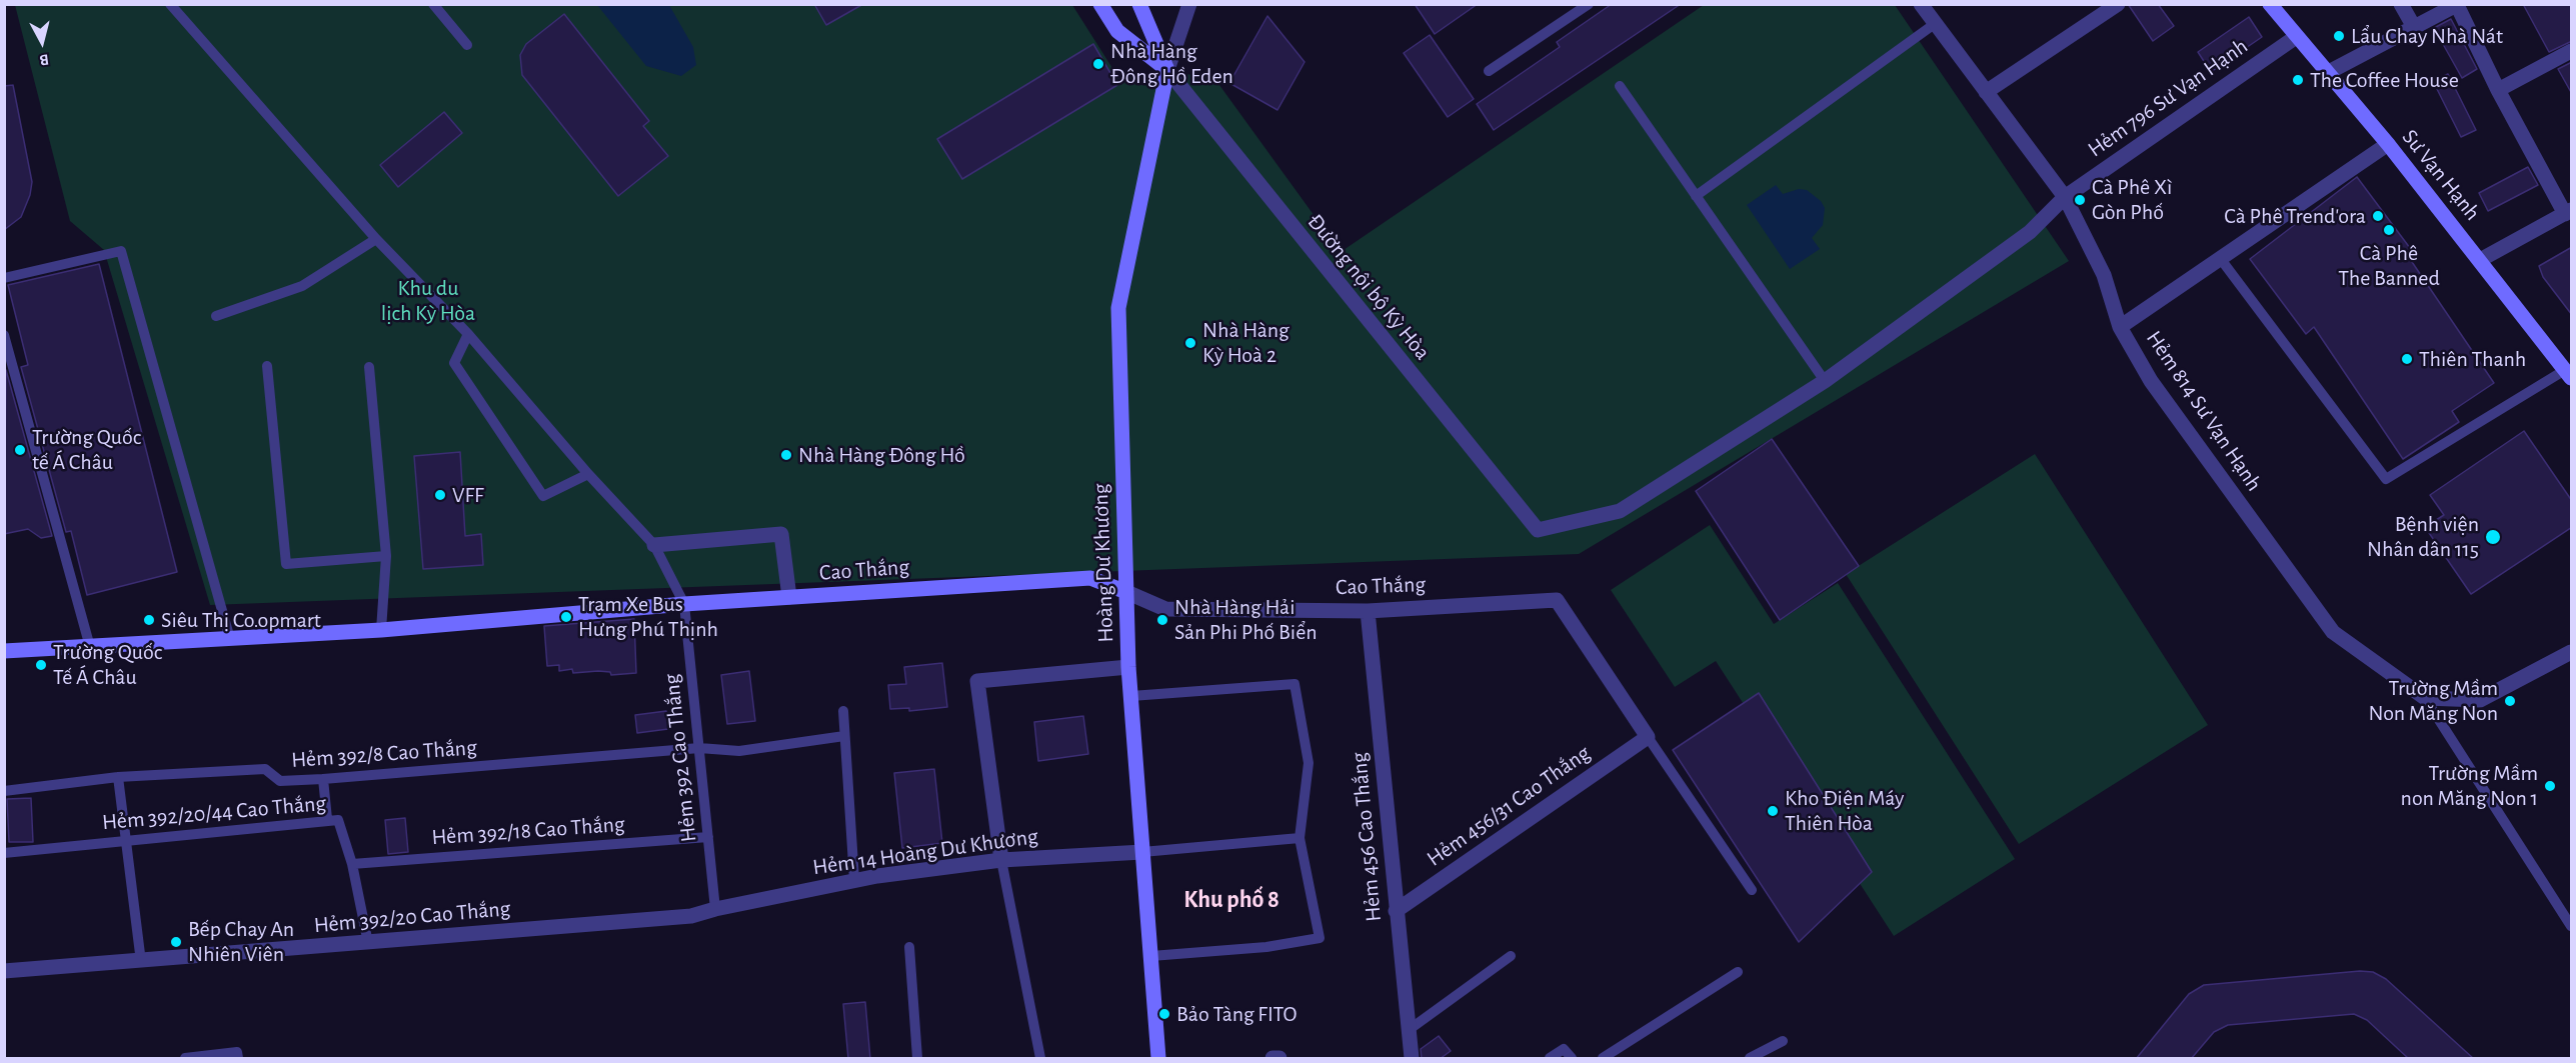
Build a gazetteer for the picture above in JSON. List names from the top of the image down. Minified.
{"streets":{"street":["Hẻm 796 Sư Vạn Hạnh","Sư Vạn Hạnh","Đường nội bộ Kỳ Hòa","Hẻm 814 Sư Vạn Hạnh","Hoàng Dư Khương","Cao Thắng","Hẻm 456/31 Cao Thắng","Hẻm 456 Cao Thắng","Hẻm 14 Hoàng Dư Khương","Hẻm 392/20 Cao Thắng"],"lane":["Hẻm 392/8 Cao Thắng","Hẻm 392 Cao Thắng","Hẻm 392/20/44 Cao Thắng","Hẻm 392/18 Cao Thắng"]},"crossings":[["Hẻm 796 Sư Vạn Hạnh","Sư Vạn Hạnh"],["Hẻm 796 Sư Vạn Hạnh","Đường nội bộ Kỳ Hòa"],["Sư Vạn Hạnh","Hẻm 814 Sư Vạn Hạnh"],["Đường nội bộ Kỳ Hòa","Hoàng Dư Khương"],["Hoàng Dư Khương","Cao Thắng"],["Hoàng Dư Khương","Hẻm 14 Hoàng Dư Khương"],["Cao Thắng","Hẻm 392 Cao Thắng"],["Cao Thắng","Hẻm 456/31 Cao Thắng"],["Cao Thắng","Hẻm 456 Cao Thắng"],["Hẻm 392/8 Cao Thắng","Hẻm 392 Cao Thắng"],["Hẻm 392 Cao Thắng","Hẻm 392/18 Cao Thắng"],["Hẻm 392 Cao Thắng","Hẻm 14 Hoàng Dư Khương"],["Hẻm 392 Cao Thắng","Hẻm 392/20 Cao Thắng"],["Hẻm 456/31 Cao Thắng","Hẻm 456 Cao Thắng"],["Hẻm 392/20/44 Cao Thắng","Hẻm 392/18 Cao Thắng"],["Hẻm 392/20/44 Cao Thắng","Hẻm 392/20 Cao Thắng"],["Hẻm 14 Hoàng Dư Khương","Hẻm 392/20 Cao Thắng"]],"districts":["Khu phố 8"],"parks":["Khu du lịch Kỳ Hòa"],"places":["Lẩu Chay Nhà Nát","Nhà Hàng Đông Hồ Eden","The Coffee House","Cà Phê Xì Gòn Phố","Cà Phê Trend'ora","Cà Phê The Banned","Nhà Hàng Kỳ Hoà 2","Thiên Thanh","Trường Quốc tế Á Châu","Nhà Hàng Đông Hồ","VFF","Bệnh viện Nhân dân 115","Trạm Xe Bus Hưng Phú Thịnh","Siêu Thị Co.opmart","Nhà Hàng Hải Sản Phi Phố Biển","Trường Quốc Tế Á Châu","Trường Mầm Non Măng Non","Trường Mầm non Măng Non 1","Kho Điện Máy Thiên Hòa","Bếp Chay An Nhiên Viên","Bảo Tàng FITO"],"north":"bottom"}
